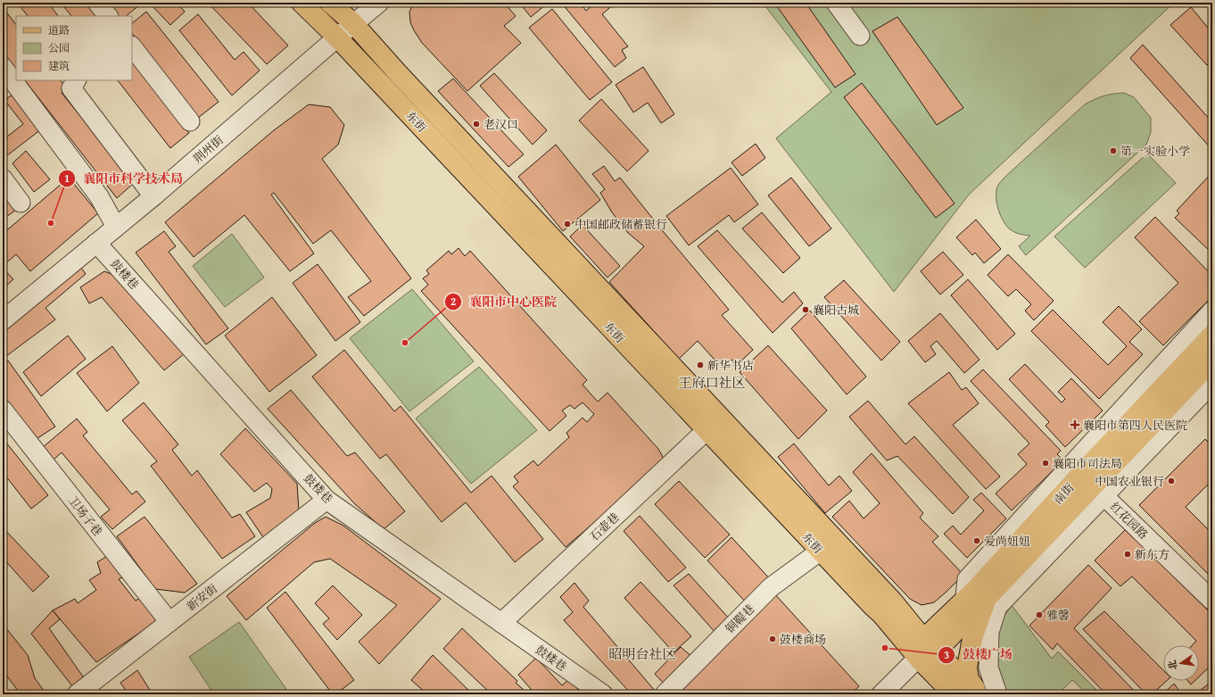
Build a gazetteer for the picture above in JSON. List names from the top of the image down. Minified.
{"streets":{"main road":["东街","南街"],"street":["荆州街","鼓楼巷","卫场子巷","红花园路","石壶巷","新安街","铜鞮巷"]},"crossings":[["东街","荆州街"],["东街","南街"],["东街","石壶巷"],["东街","铜鞮巷"],["荆州街","鼓楼巷"],["鼓楼巷","石壶巷"],["鼓楼巷","新安街"],["南街","红花园路"],["卫场子巷","新安街"]],"districts":["王府口社区","昭明台社区"],"places":{"other":["老汉口","第一实验小学","襄阳市科学技术局","中国邮政储蓄银行","襄阳古城","襄阳市中心医院","新华书店","襄阳市司法局","中国农业银行","爱尚妞妞","新东方","雅馨","鼓楼商场","鼓楼广场"],"health":["襄阳市第四人民医院"]},"legend":["道路","公园","建筑"],"north":"left"}
